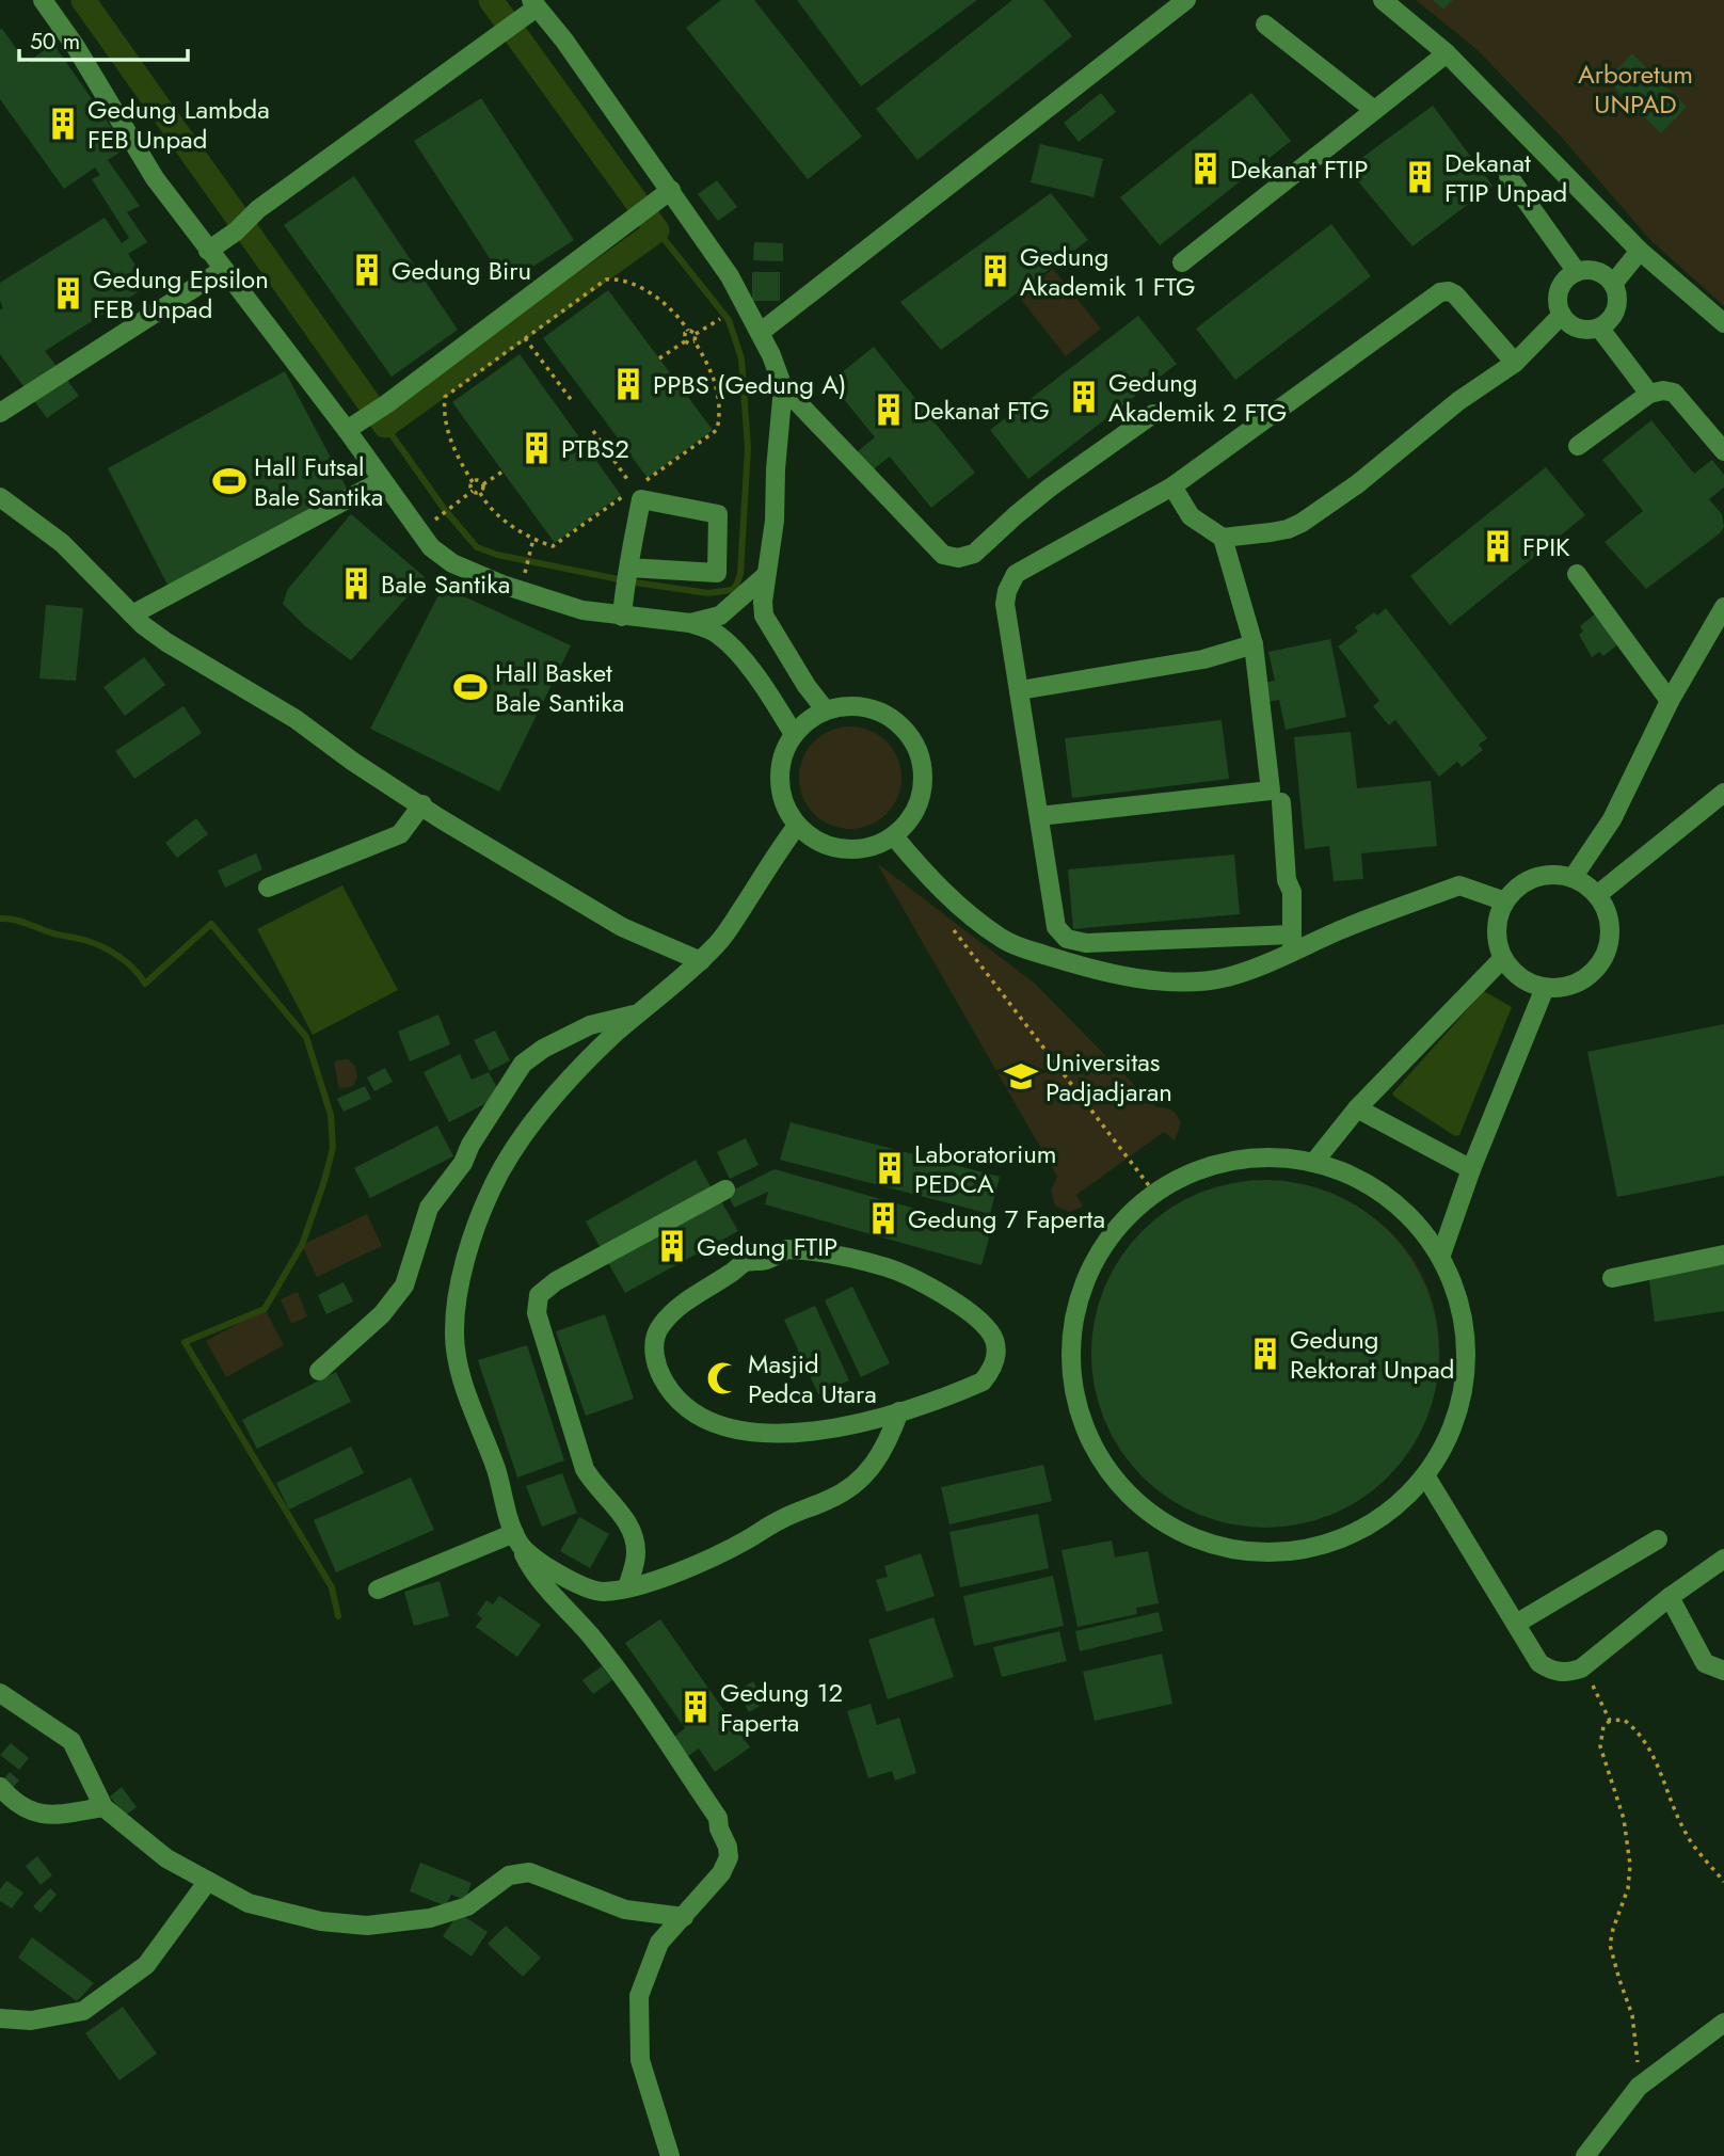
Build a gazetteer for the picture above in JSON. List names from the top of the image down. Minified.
{"parks":["Arboretum UNPAD"],"places":{"building":["Gedung Lambda FEB Unpad","Dekanat FTIP","Dekanat FTIP Unpad","Gedung Biru","Gedung Akademik 1 FTG","Gedung Epsilon FEB Unpad","PPBS (Gedung A)","Gedung Akademik 2 FTG","Dekanat FTG","PTBS2","FPIK","Bale Santika","Laboratorium PEDCA","Gedung 7 Faperta","Gedung FTIP","Gedung Rektorat Unpad","Gedung 12 Faperta"],"sports":["Hall Futsal Bale Santika","Hall Basket Bale Santika"],"school or university":["Universitas Padjadjaran"],"mosque":["Masjid Pedca Utara"]},"scale_bar":"50 m"}
